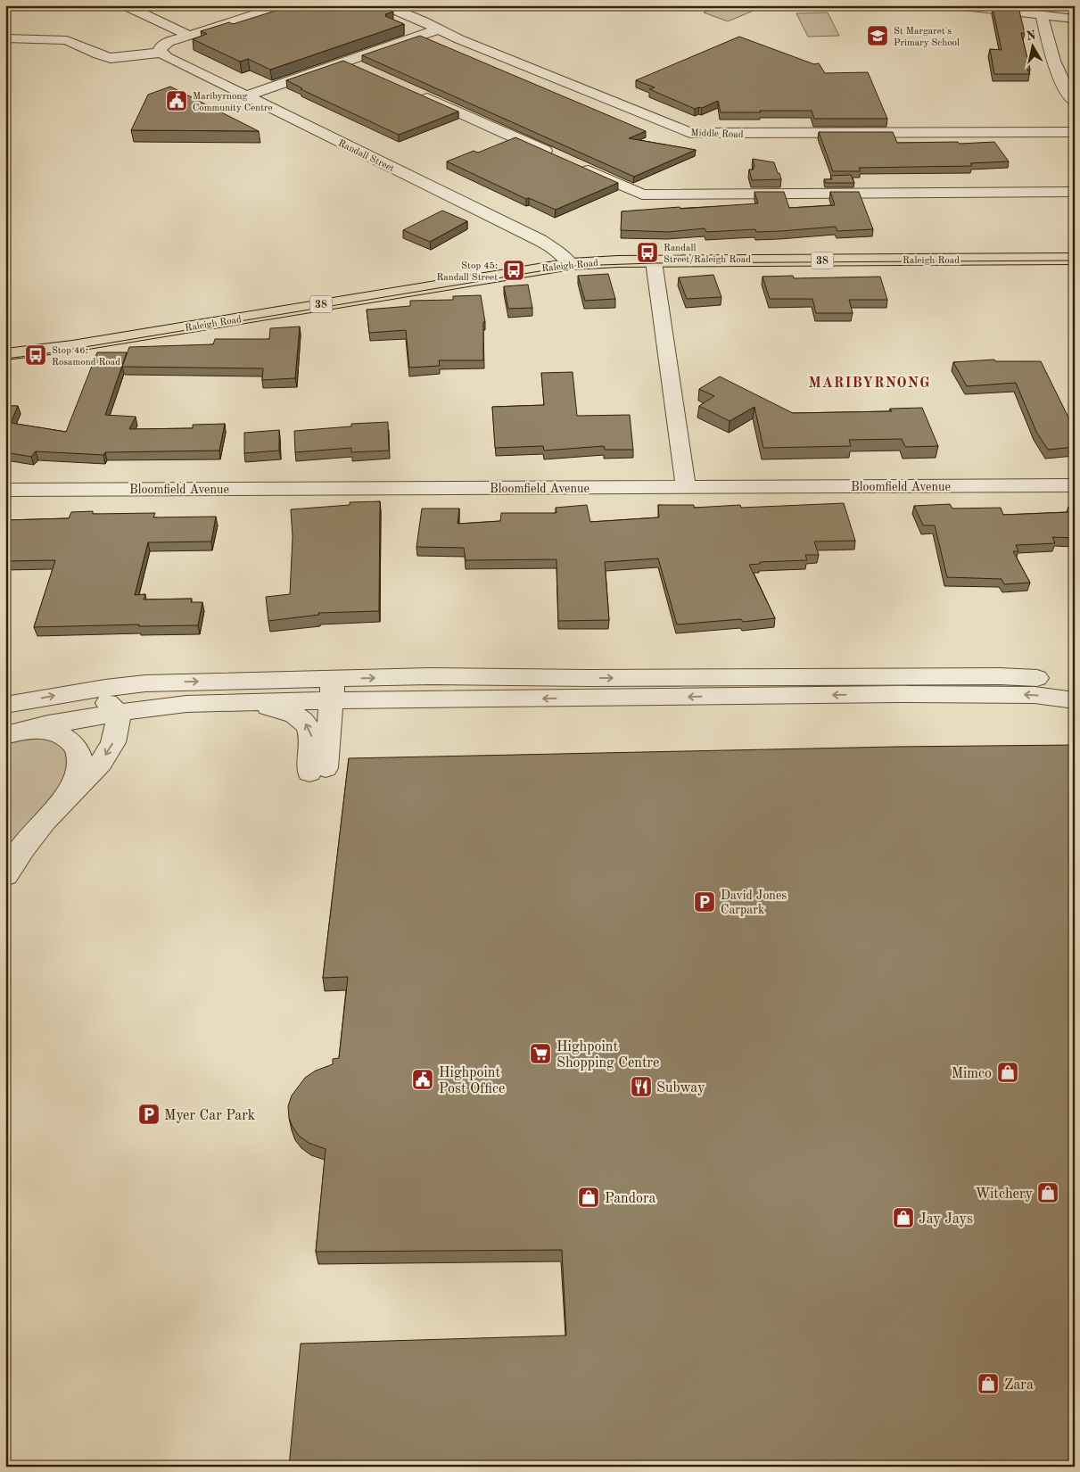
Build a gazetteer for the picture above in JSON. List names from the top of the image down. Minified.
{"streets":{"main road":["Raleigh Road","38"],"street":["Middle Road","Randall Street","Bloomfield Avenue"]},"crossings":[["Randall Street","Raleigh Road"]],"districts":["MARIBYRNONG"],"places":{"school or university":["St Margaret's Primary School"],"public building":["Maribyrnong Community Centre","Highpoint Post Office"],"bus stop":["Randall Street/Raleigh Road","Stop 45: Randall Street","Stop 46: Rosamond Road"],"parking":["David Jones Carpark","Myer Car Park"],"supermarket":["Highpoint Shopping Centre"],"shop":["Mimco","Witchery","Pandora","Jay Jays","Zara"],"restaurant":["Subway"]},"north":"top"}
